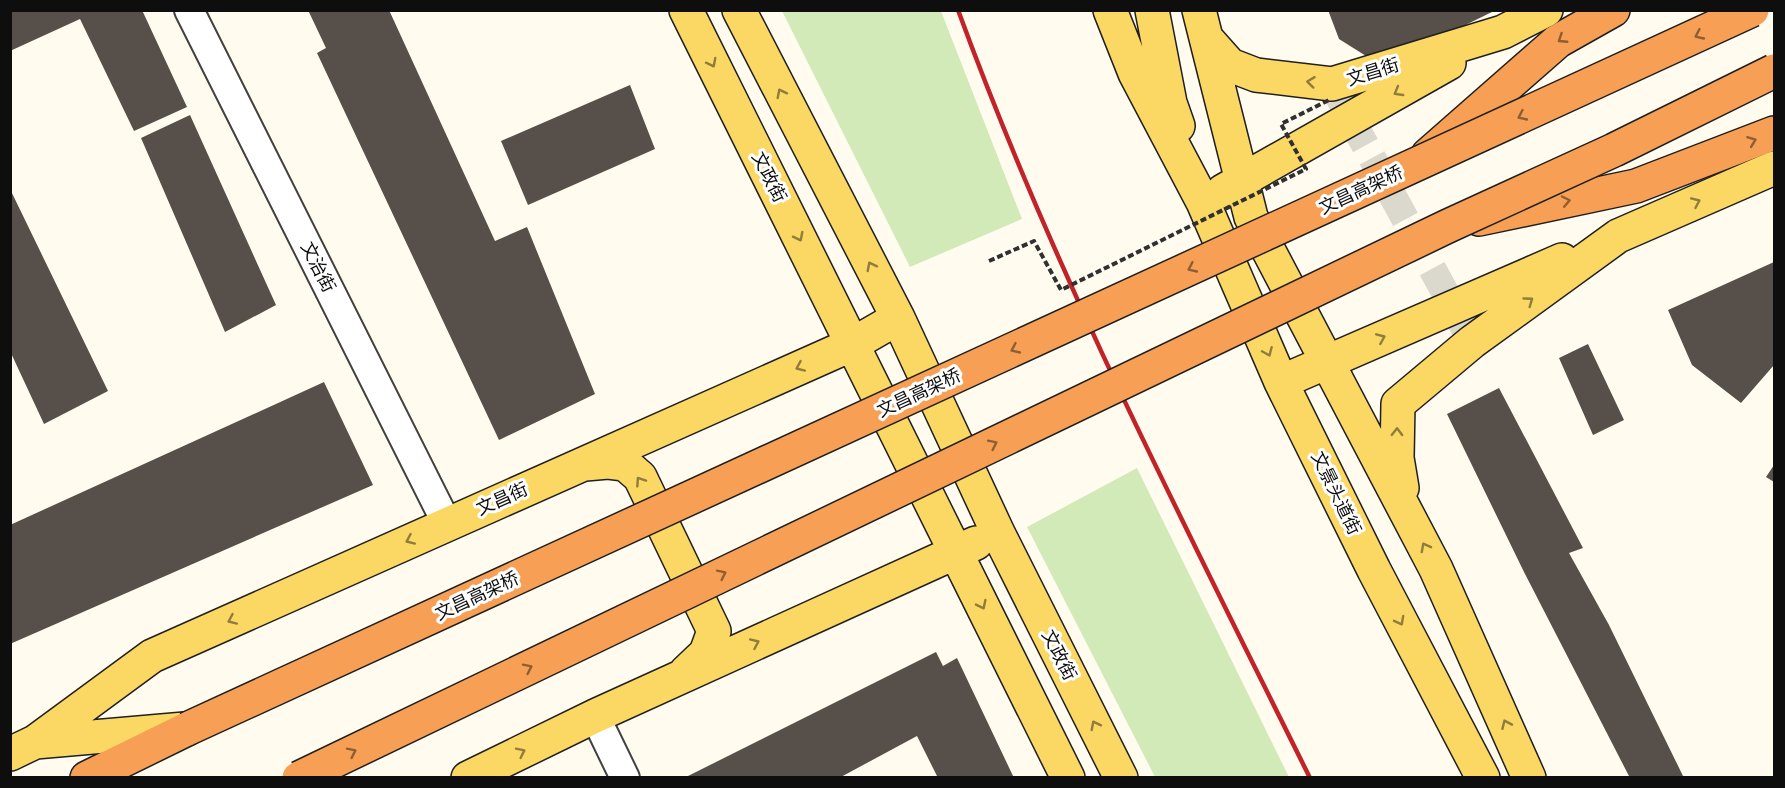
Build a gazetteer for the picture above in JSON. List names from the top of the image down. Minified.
{"streets":{"highway":["文昌高架桥"],"main road":["文昌街","文政街","文景头道街"],"street":["文治街"]},"crossings":[["文昌街","文政街"],["文昌街","文治街"],["文昌街","文景头道街"]]}
